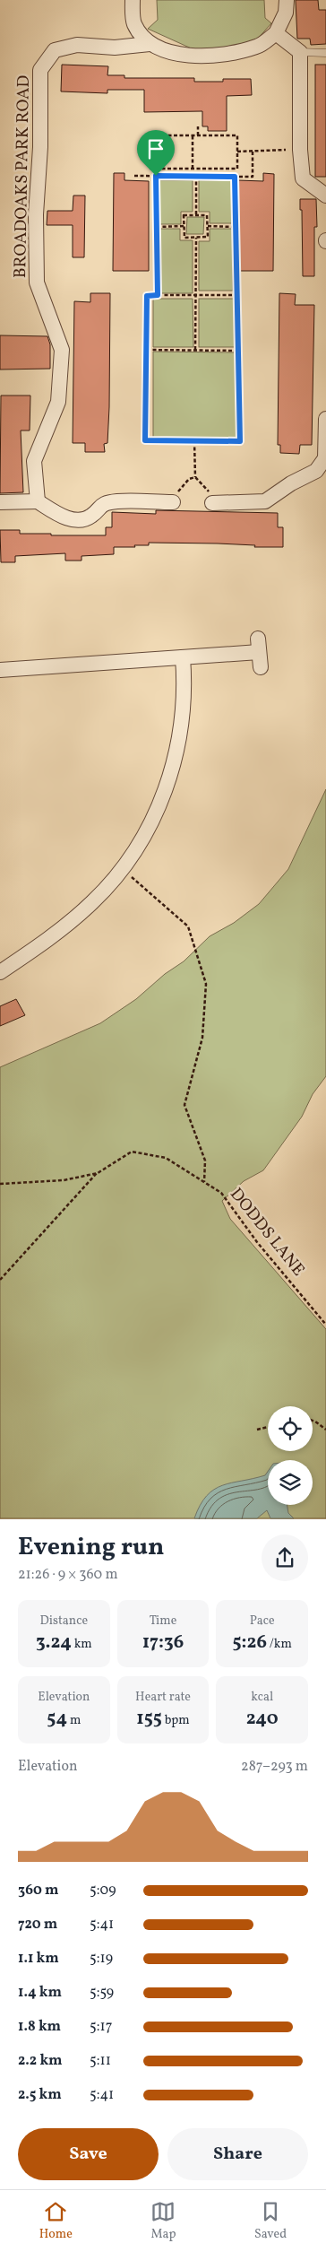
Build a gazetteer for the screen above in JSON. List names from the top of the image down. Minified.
{"streets":{"street":["BROADOAKS PARK ROAD"],"path":["DODDS LANE"]},"page":{"heading":["Evening run","21:26 · 9 × 360 m"],"stats":[["Distance","3.24 km"],["Time","17:36"],["Pace","5:26 /km"],["Elevation","54 m"],["Heart rate","155 bpm"],["kcal","240"]],"chart":["Elevation","287–293 m"],"list":[{"name":"360 m","note":"5:09"},{"name":"720 m","note":"5:41"},{"name":"1.1 km","note":"5:19"},{"name":"1.4 km","note":"5:59"},{"name":"1.8 km","note":"5:17"},{"name":"2.2 km","note":"5:11"},{"name":"2.5 km","note":"5:41"}],"buttons":["Save","Share"],"tabs":["Home","Map","Saved"]}}
